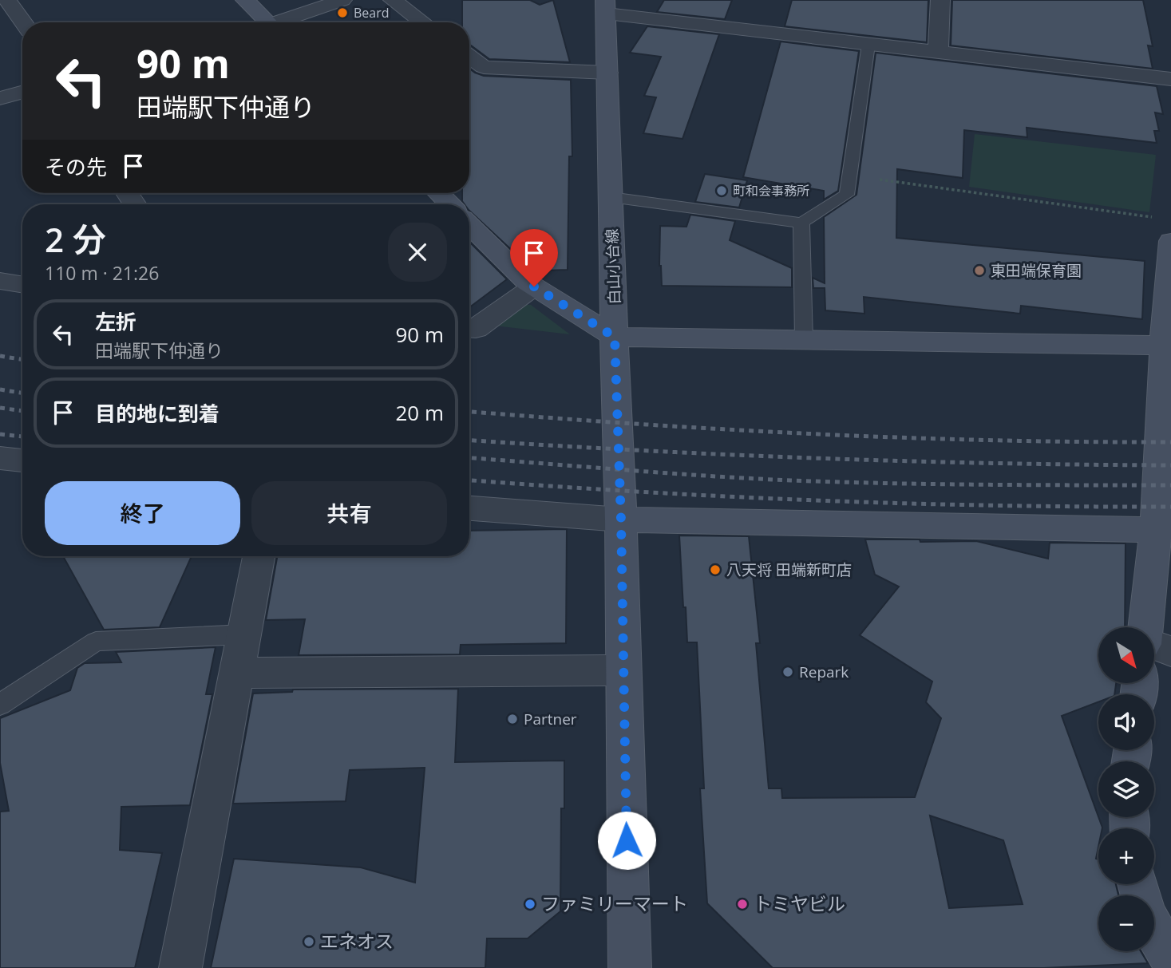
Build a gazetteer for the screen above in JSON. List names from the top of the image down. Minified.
{"streets":{"street":["白山小台線"]},"places":["Beard","町和会事務所","東田端保育園","八天将 田端新町店","Repark","Partner","ファミリーマート","トミヤビル","エネオス"],"north":"bottom right","page":{"turn":["90 m","田端駅下仲通り"],"then":"その先","heading":["2 分","110 m · 21:26"],"list":[{"name":"左折","note":"田端駅下仲通り","value":"90 m"},{"name":"目的地に到着","value":"20 m"}],"buttons":["終了","共有"],"map_buttons":["+","−"]}}
